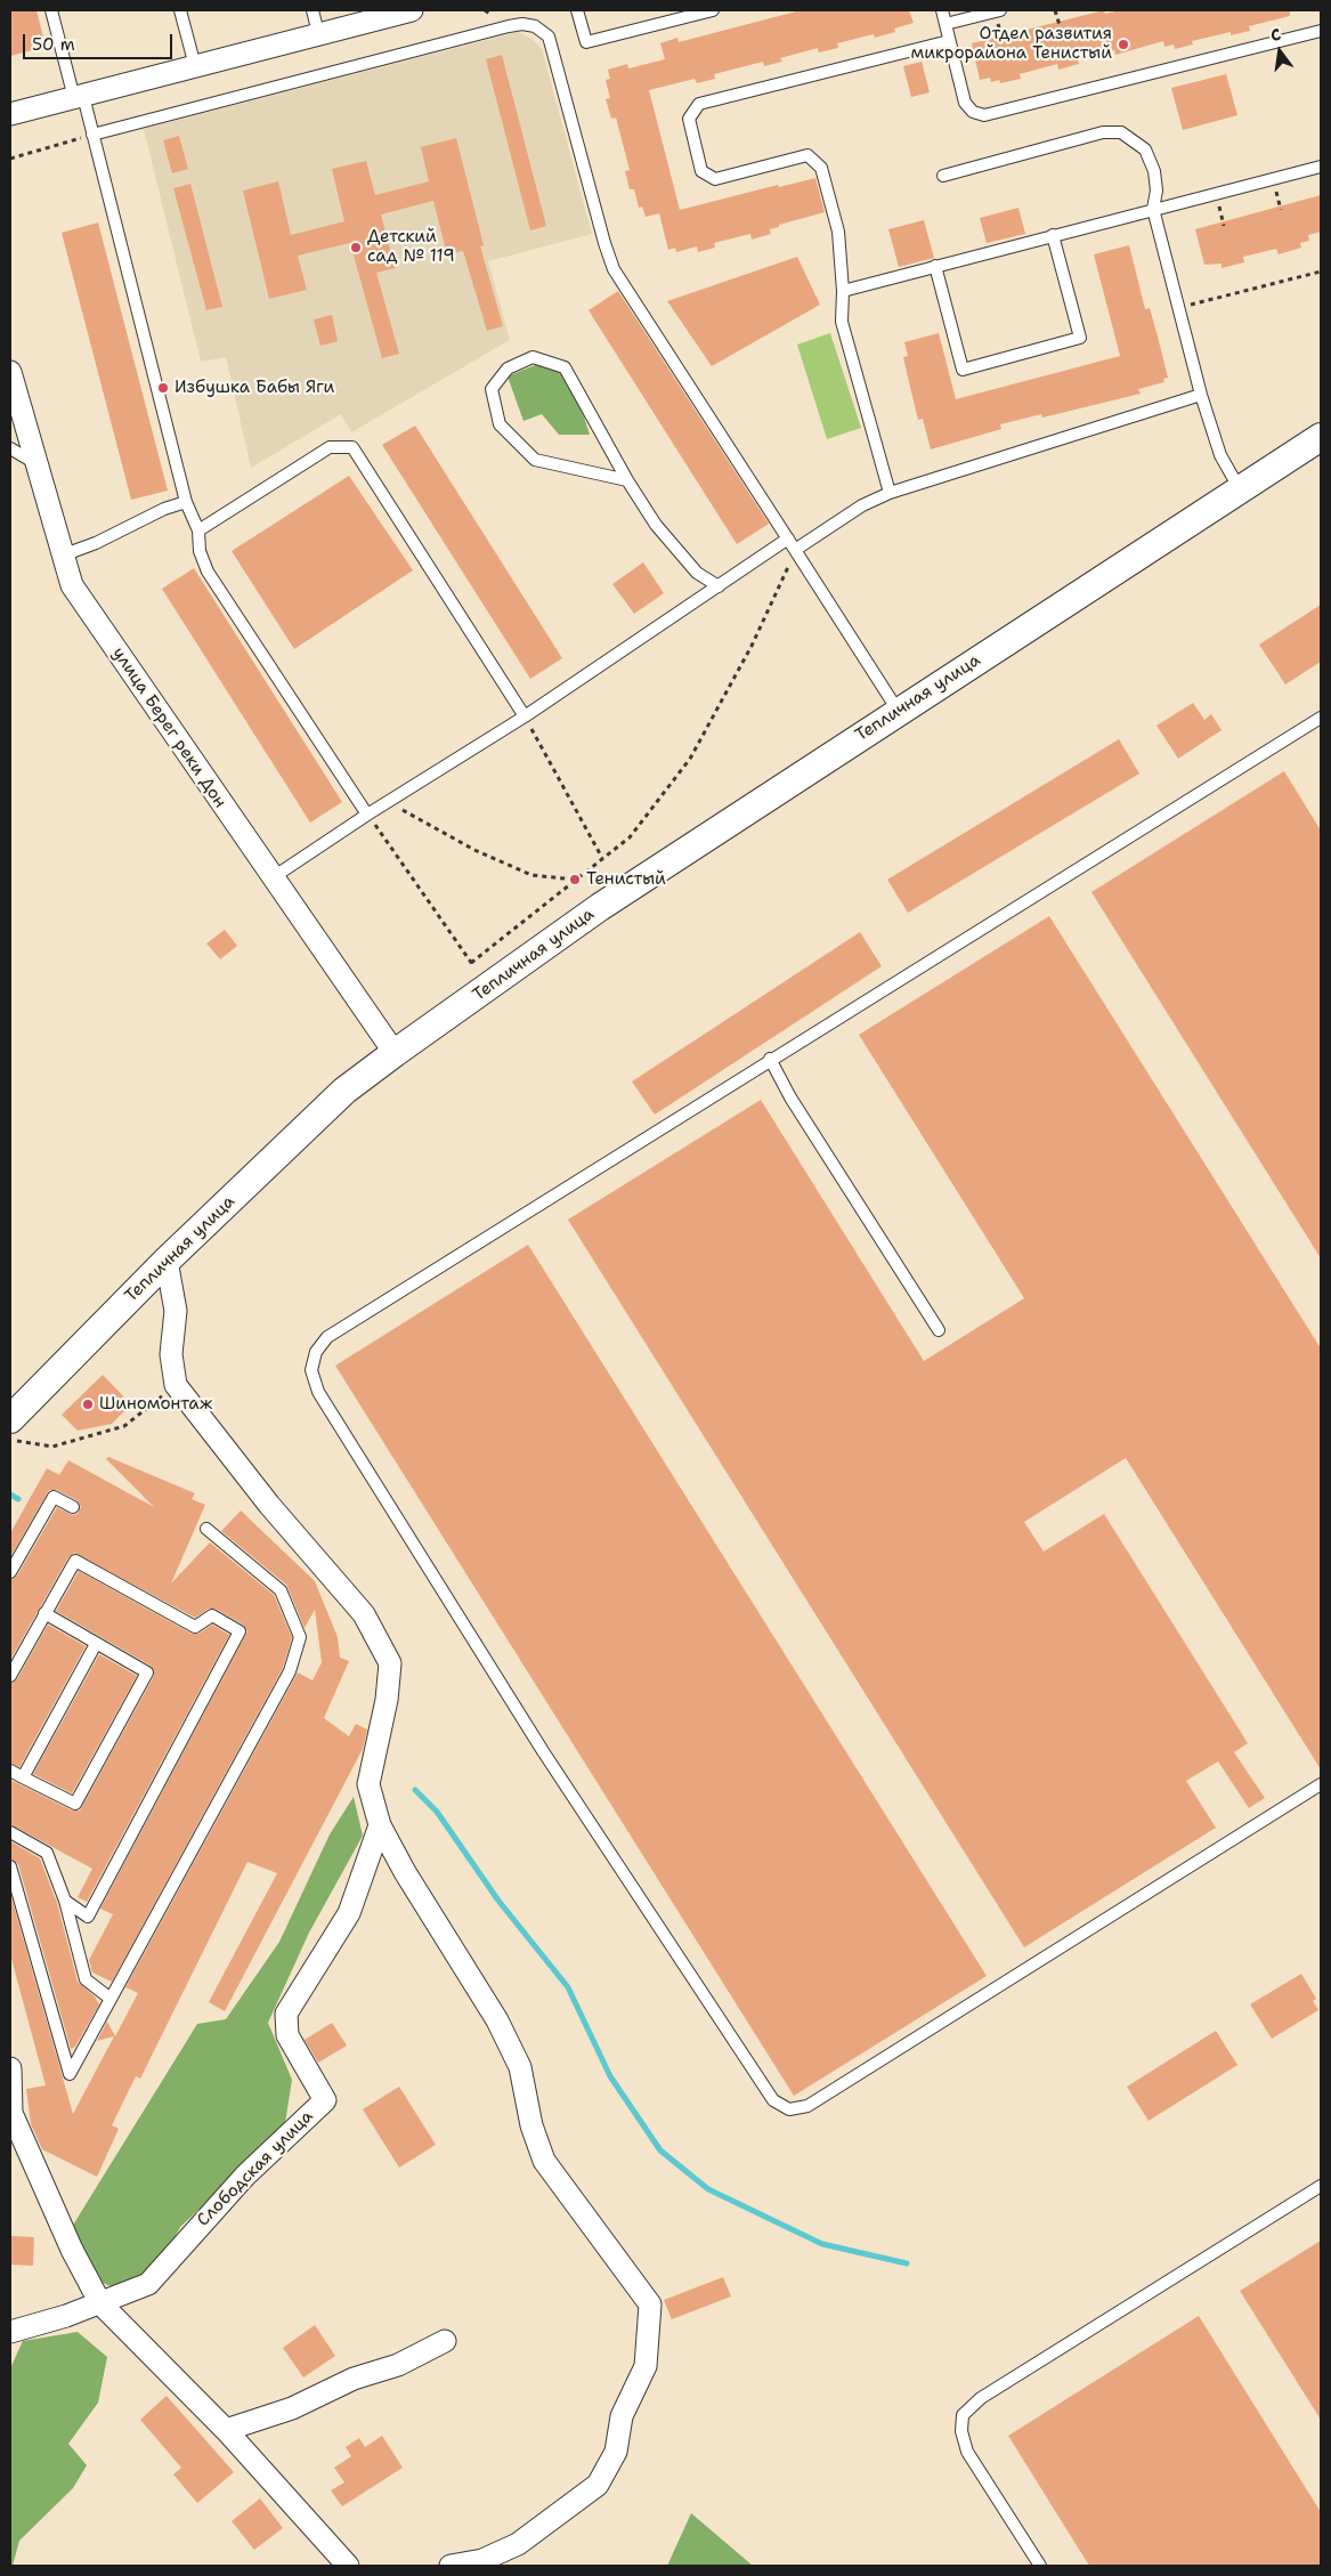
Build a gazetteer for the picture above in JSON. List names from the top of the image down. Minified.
{"streets":{"street":["Тепличная улица","улица Берег реки Дон","Слободская улица"]},"crossings":[["Тепличная улица","улица Берег реки Дон"]],"places":["Отдел развития микрорайона Тенистый","Детский сад № 119","Избушка Бабы Яги","Тенистый","Шиномонтаж"],"scale_bar":"50 m","north":"top"}
